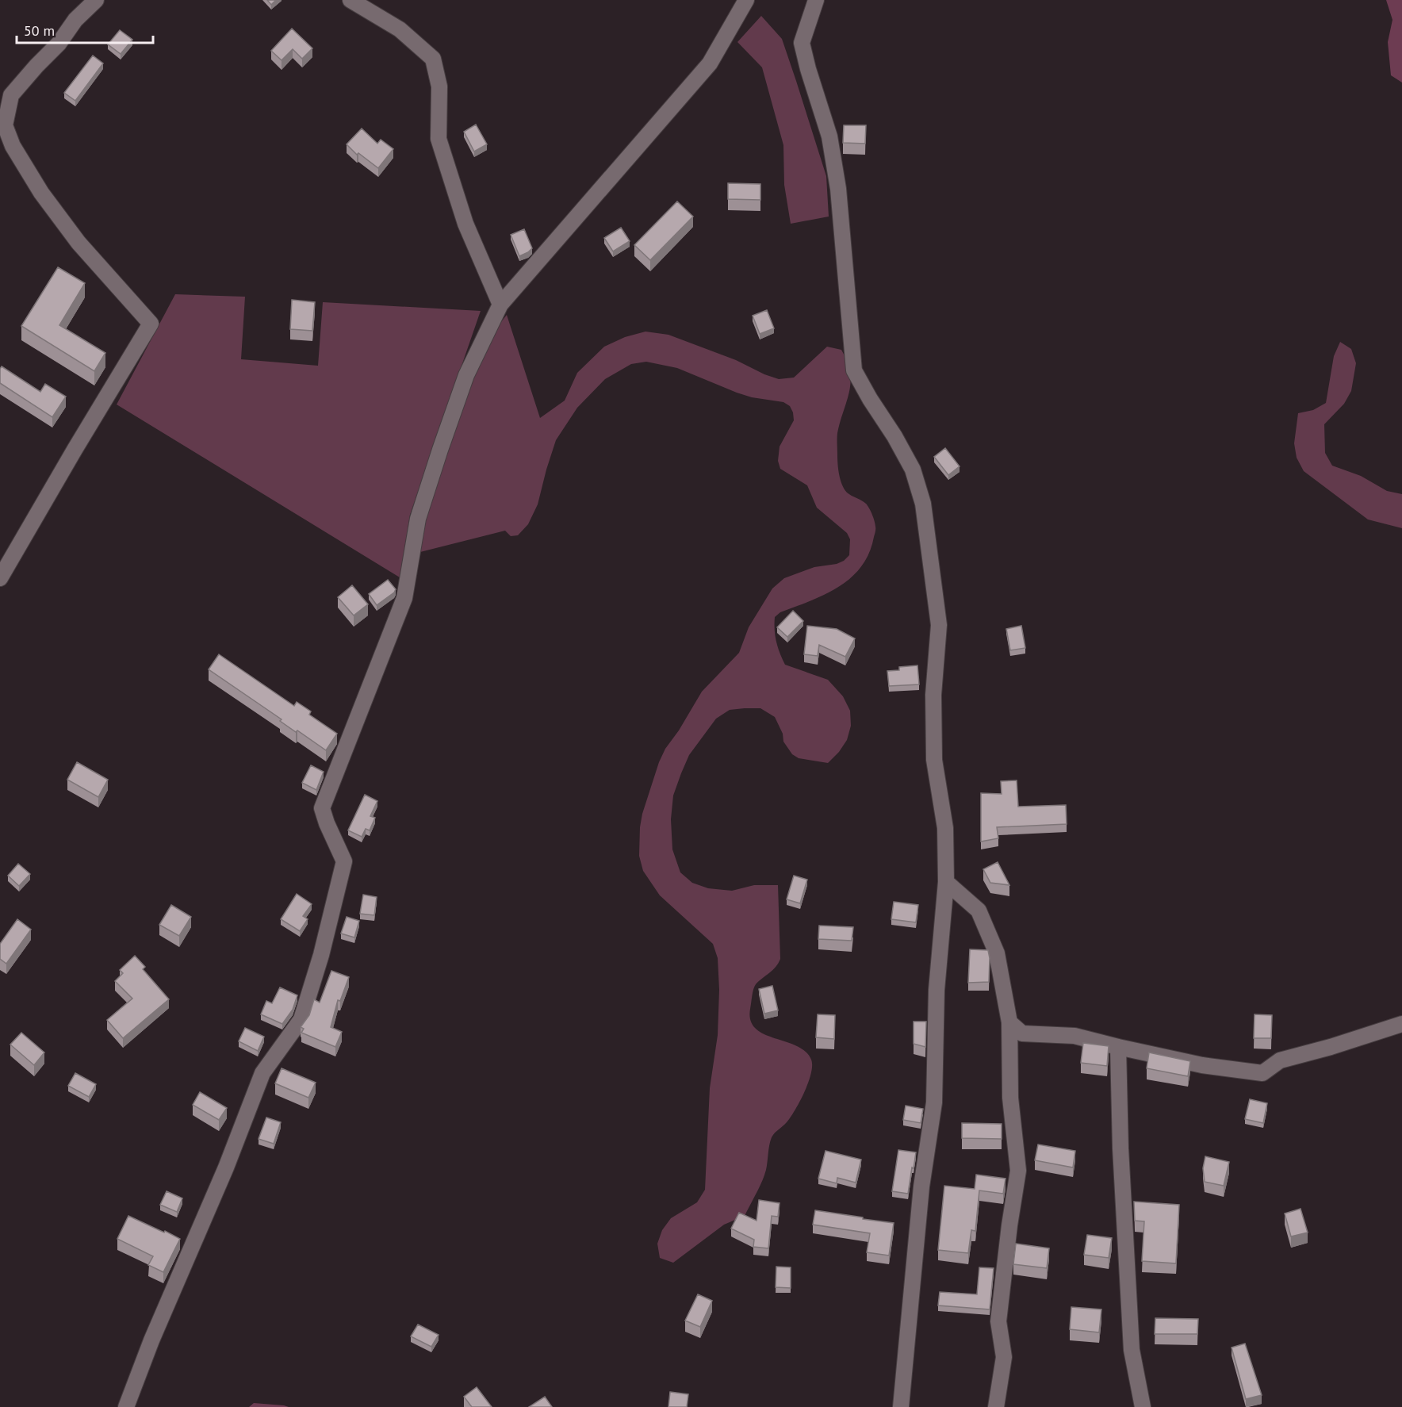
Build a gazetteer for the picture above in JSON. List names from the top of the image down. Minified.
{"scale_bar":"50 m"}
